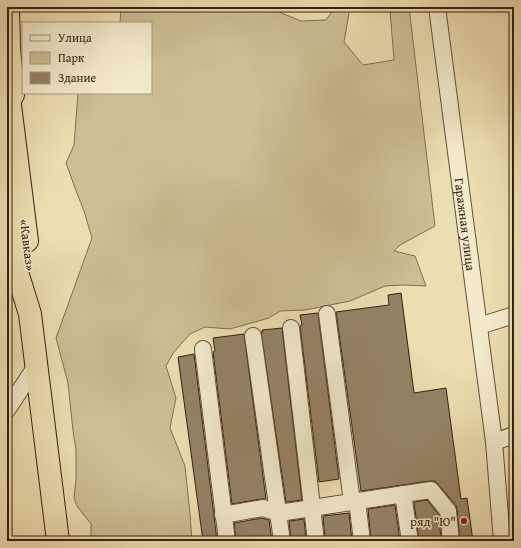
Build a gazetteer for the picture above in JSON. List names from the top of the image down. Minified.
{"streets":{"highway":["«Кавказ»"],"street":["Гаражная улица"]},"places":["ряд \"Ю\""],"legend":["Улица","Парк","Здание"]}
